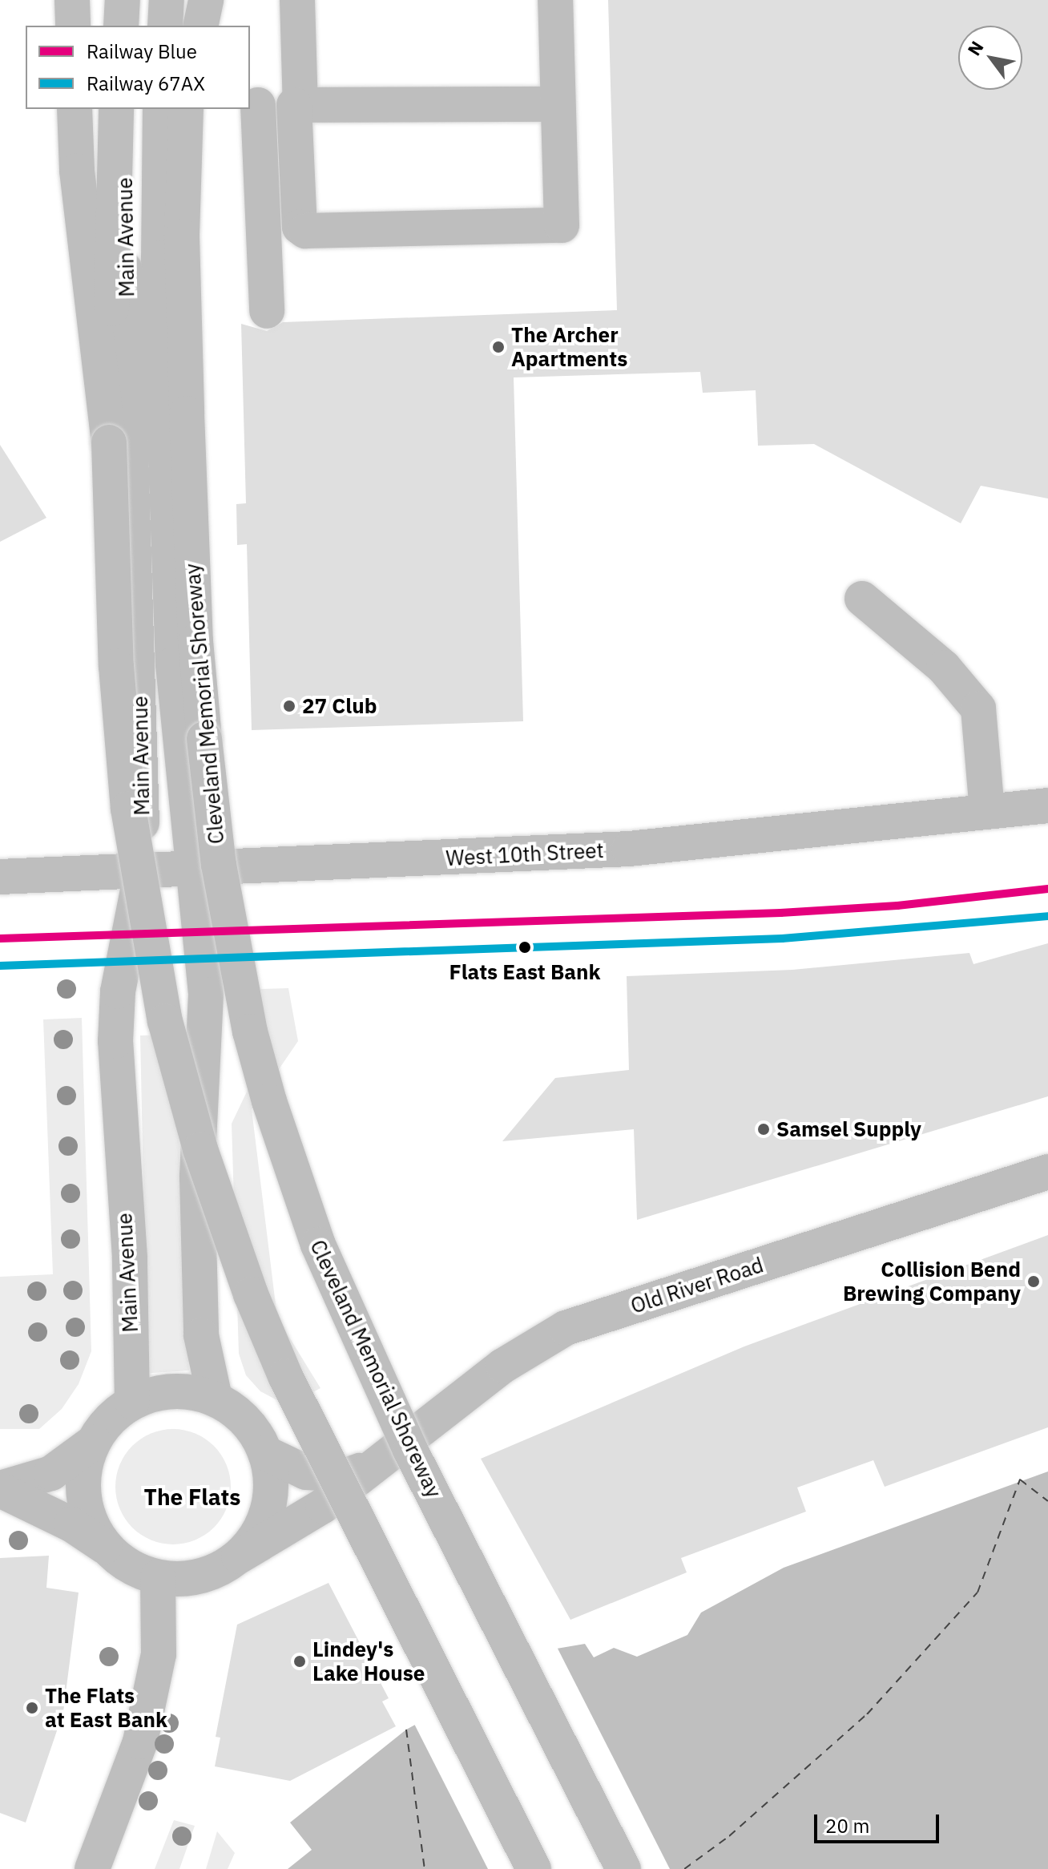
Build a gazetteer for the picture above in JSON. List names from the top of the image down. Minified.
{"streets":{"main road":["Main Avenue","Cleveland Memorial Shoreway","West 10th Street","Old River Road"]},"crossings":[["Main Avenue","West 10th Street"],["Main Avenue","Old River Road"]],"districts":["The Flats"],"places":["The Archer Apartments","27 Club","Flats East Bank","Samsel Supply","Collision Bend Brewing Company","Lindey's Lake House","The Flats at East Bank"],"lines":["rail line Blue","rail line 67AX"],"legend":["Railway Blue","Railway 67AX"],"scale_bar":"20 m","north":"top left"}
